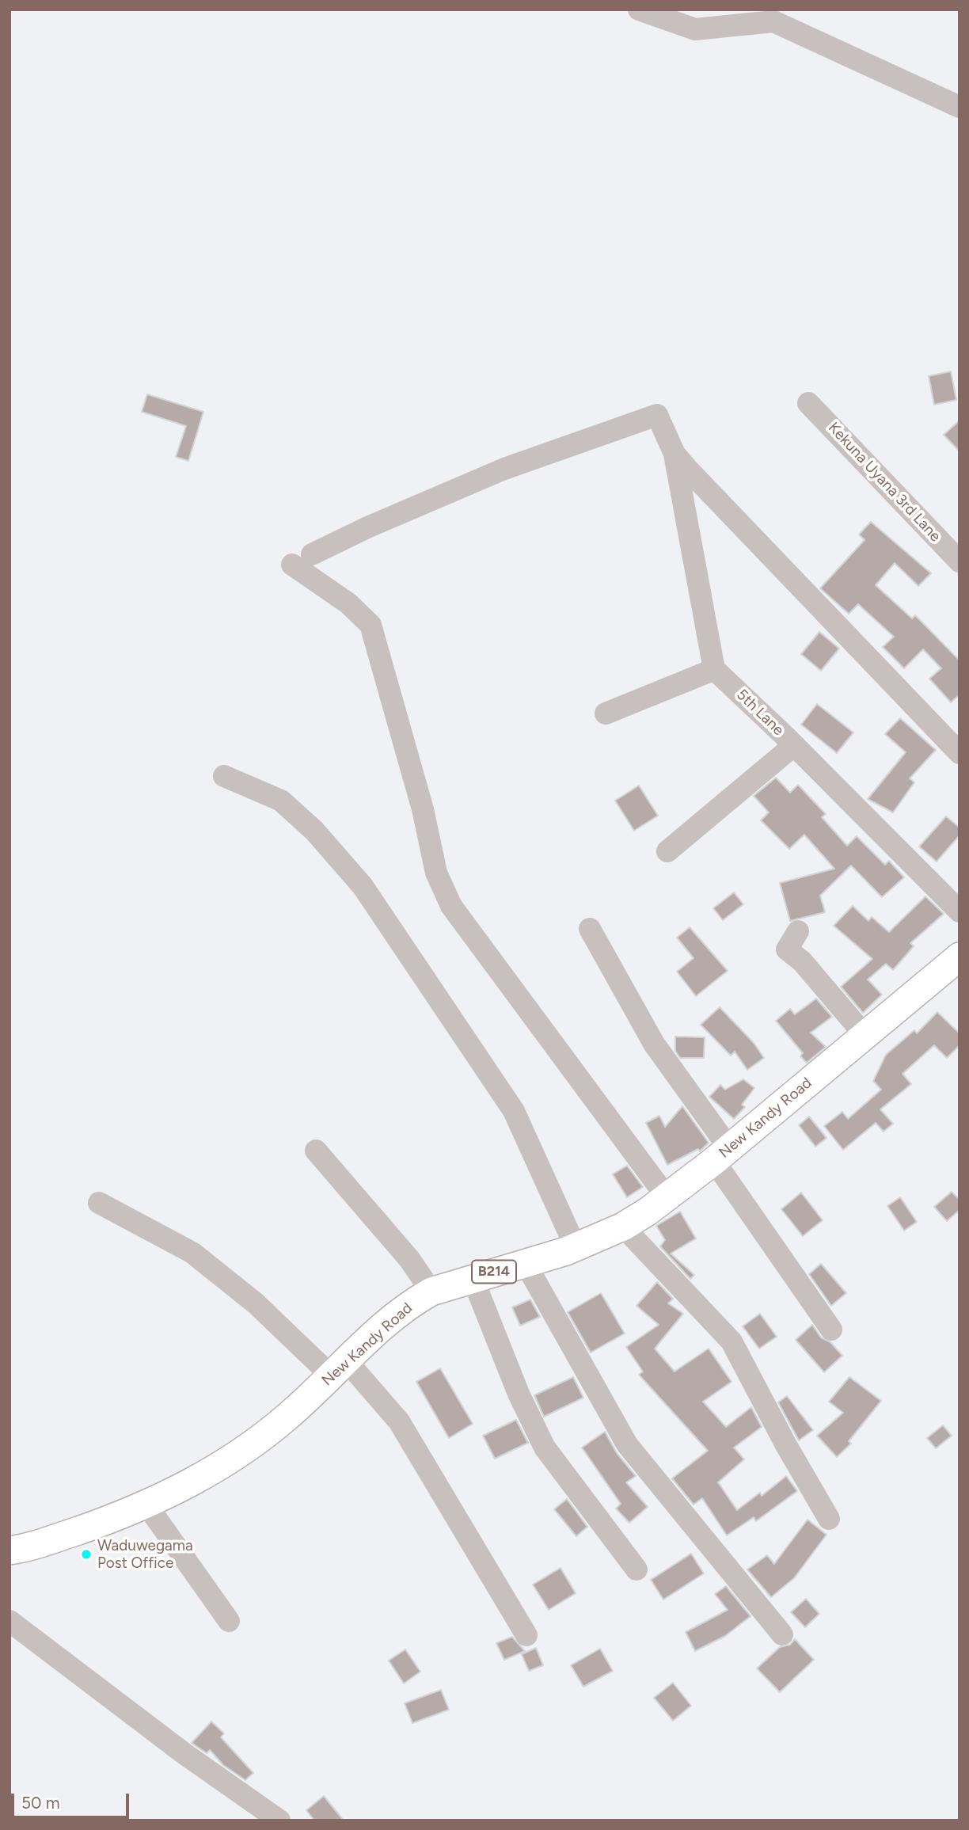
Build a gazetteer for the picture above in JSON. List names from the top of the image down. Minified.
{"streets":{"main road":["New Kandy Road","B214"],"street":["Kekuna Uyana 3rd Lane","5th Lane"]},"places":["Waduwegama Post Office"],"scale_bar":"50 m"}
